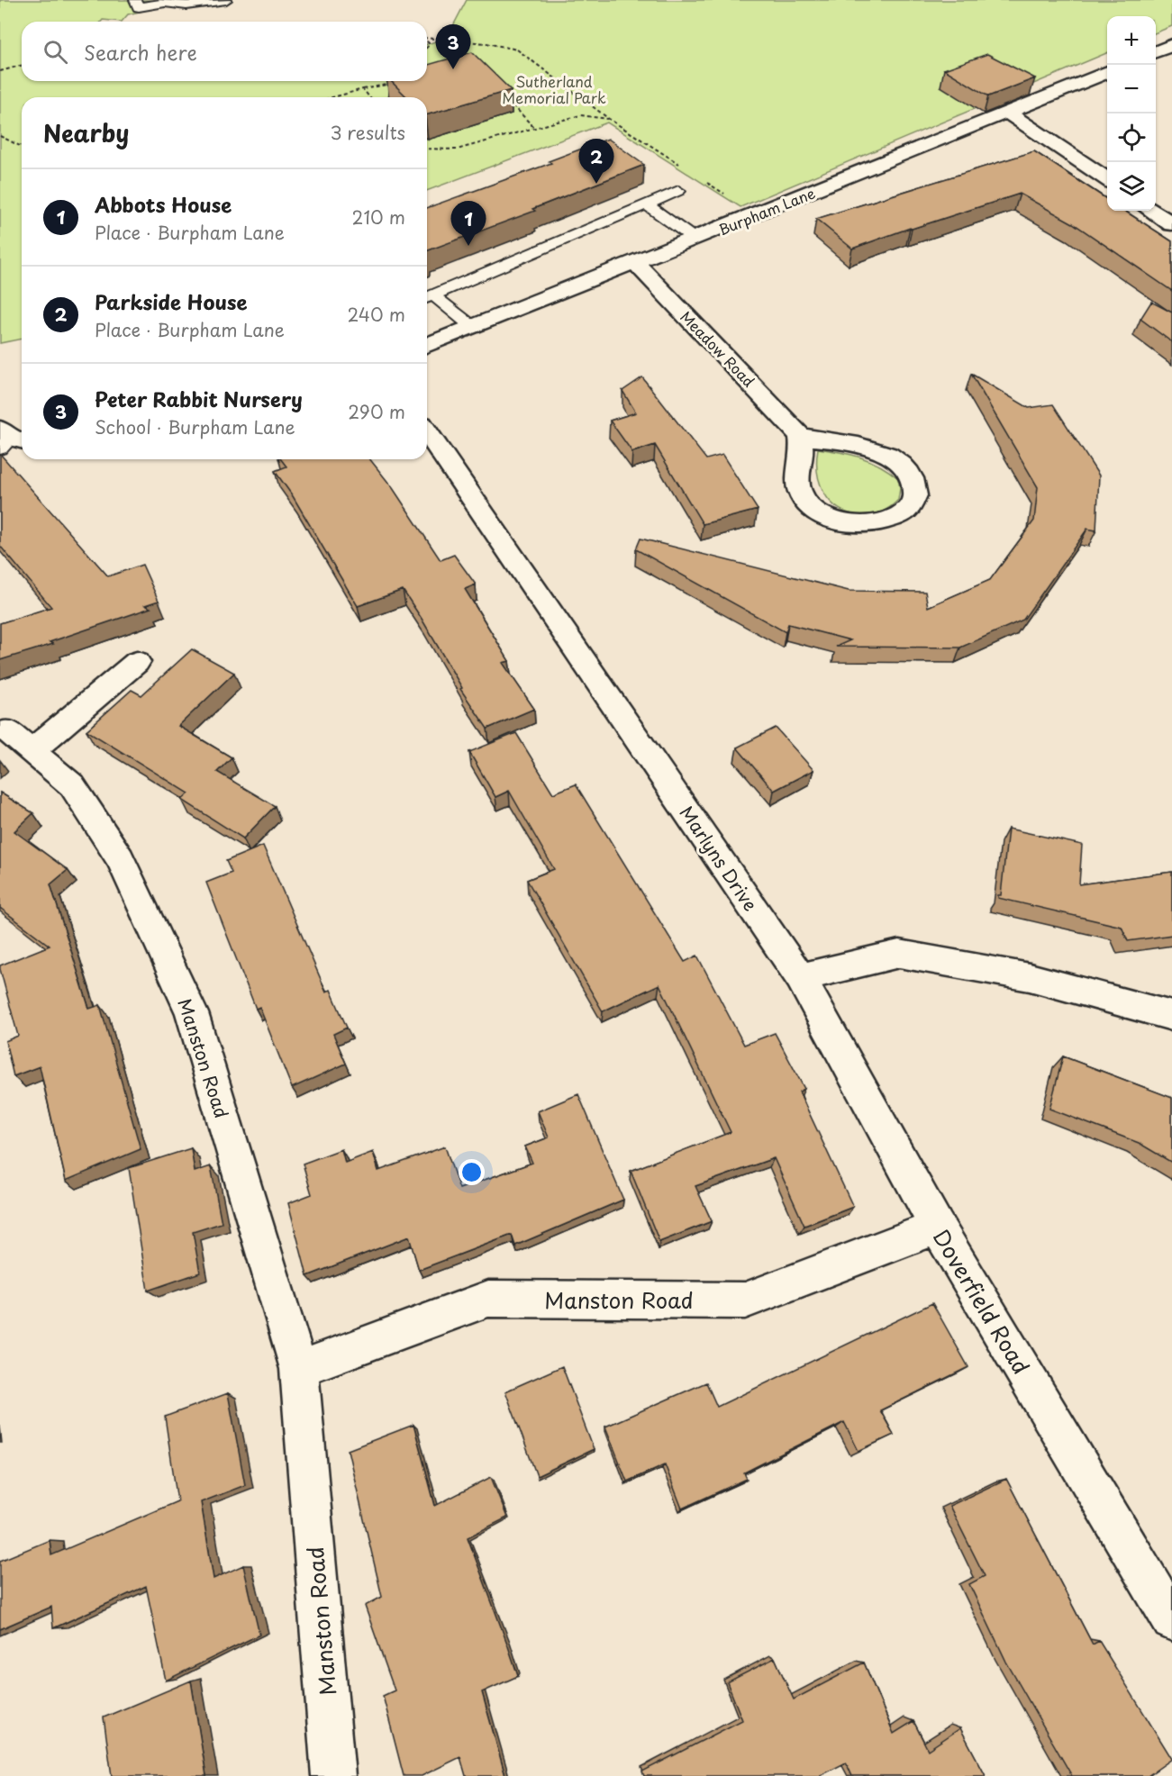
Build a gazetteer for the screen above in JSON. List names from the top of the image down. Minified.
{"streets":{"street":["Burpham Lane","Meadow Road","Marlyns Drive","Manston Road","Doverfield Road"]},"crossings":[["Burpham Lane","Meadow Road"],["Marlyns Drive","Doverfield Road"],["Manston Road","Doverfield Road"]],"parks":["Sutherland Memorial Park"],"page":{"map_buttons":["+","−"],"search":"Search here","pins":["3","2","1"],"heading":["Nearby","3 results"],"list":[{"mark":"1","name":"Abbots House","note":"Place · Burpham Lane","value":"210 m"},{"mark":"2","name":"Parkside House","note":"Place · Burpham Lane","value":"240 m"},{"mark":"3","name":"Peter Rabbit Nursery","note":"School · Burpham Lane","value":"290 m"}]}}
